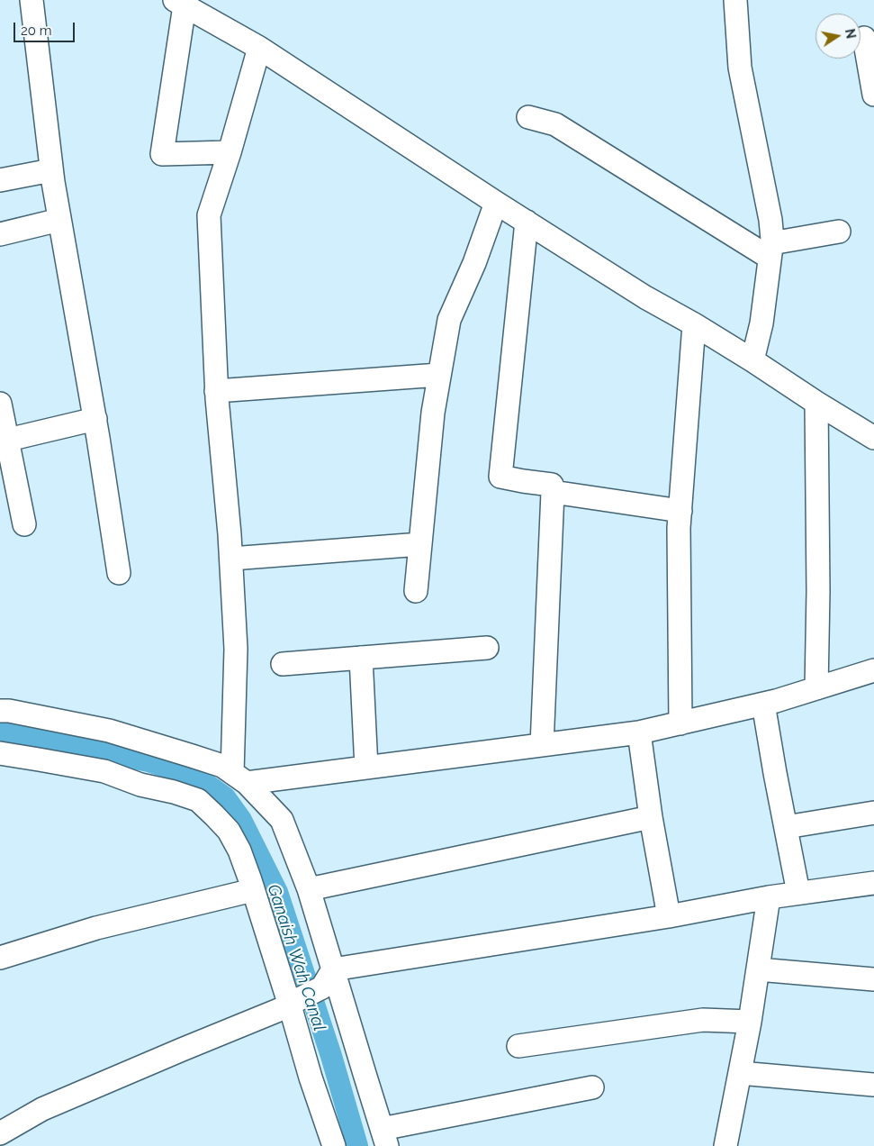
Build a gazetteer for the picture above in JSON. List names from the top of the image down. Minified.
{"water":["Ganaish Wah Canal"],"scale_bar":"20 m","north":"right"}
